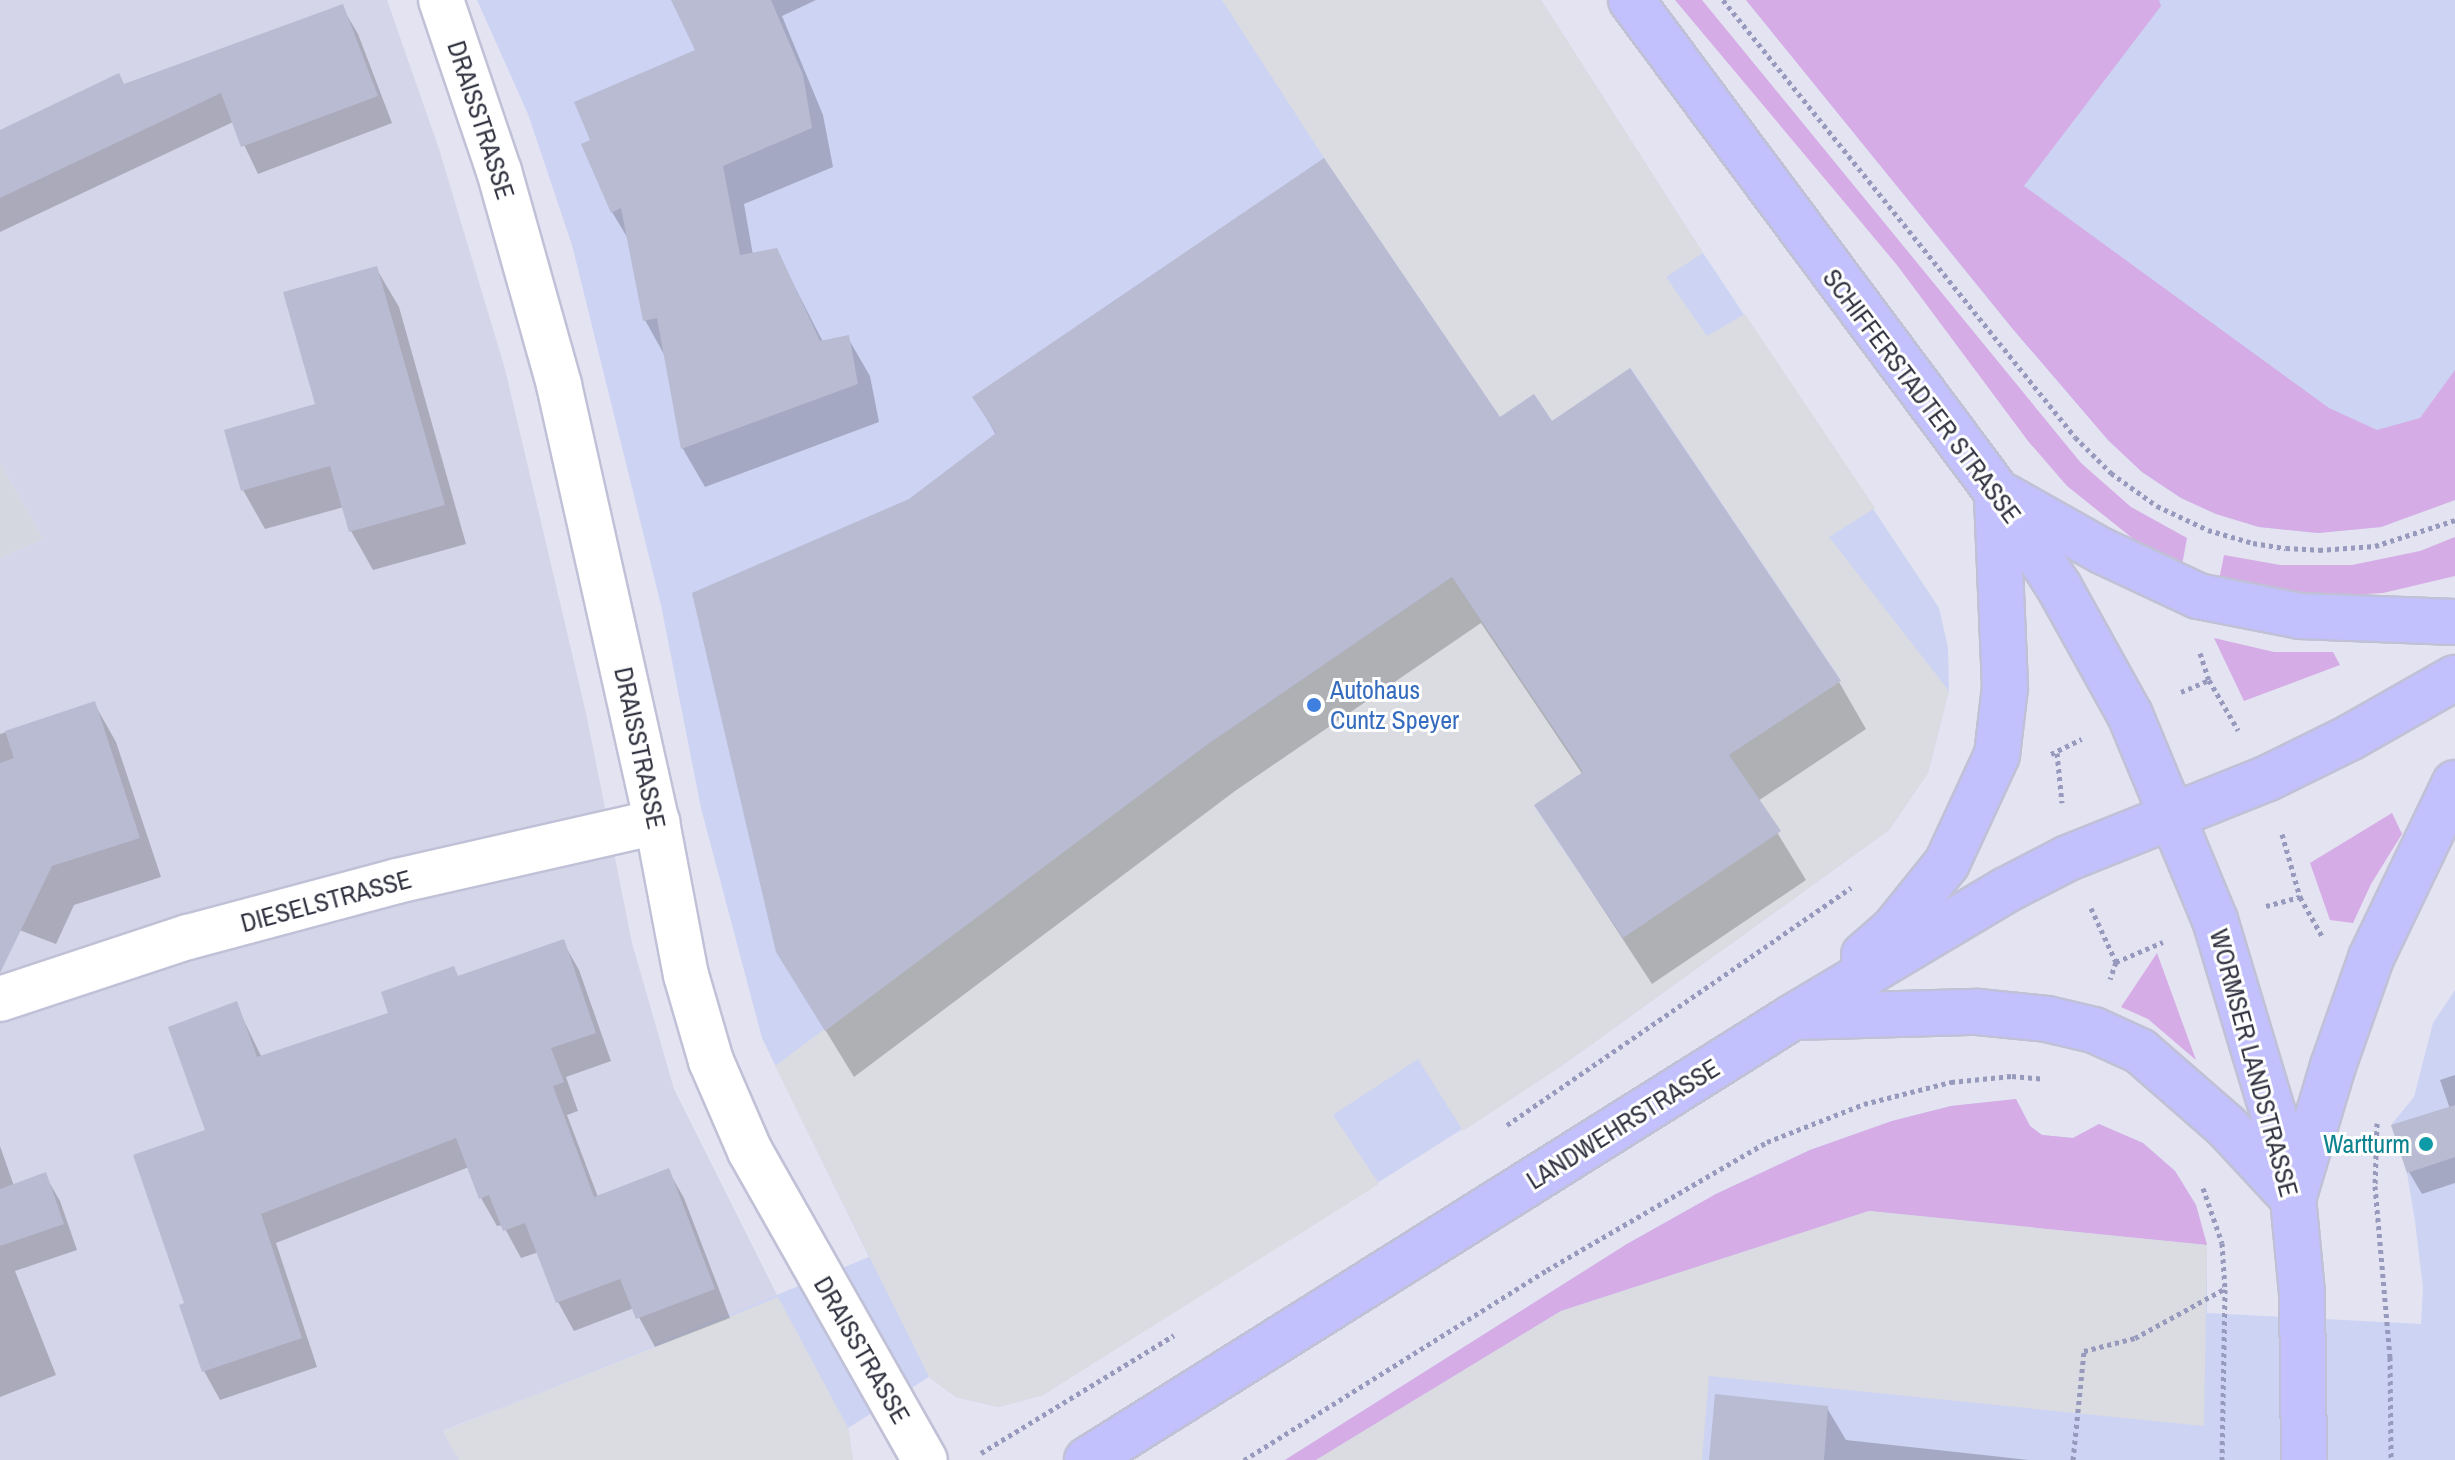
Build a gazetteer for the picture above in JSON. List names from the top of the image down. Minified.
{"streets":{"main road":["SCHIFFERSTADTER STRASSE","WORMSER LANDSTRASSE","LANDWEHRSTRASSE"],"street":["DRAISSTRASSE","DIESELSTRASSE"]},"crossings":[["DRAISSTRASSE","DIESELSTRASSE"],["SCHIFFERSTADTER STRASSE","WORMSER LANDSTRASSE"],["SCHIFFERSTADTER STRASSE","LANDWEHRSTRASSE"],["WORMSER LANDSTRASSE","LANDWEHRSTRASSE"]],"places":["Autohaus Cuntz Speyer","Wartturm"]}
